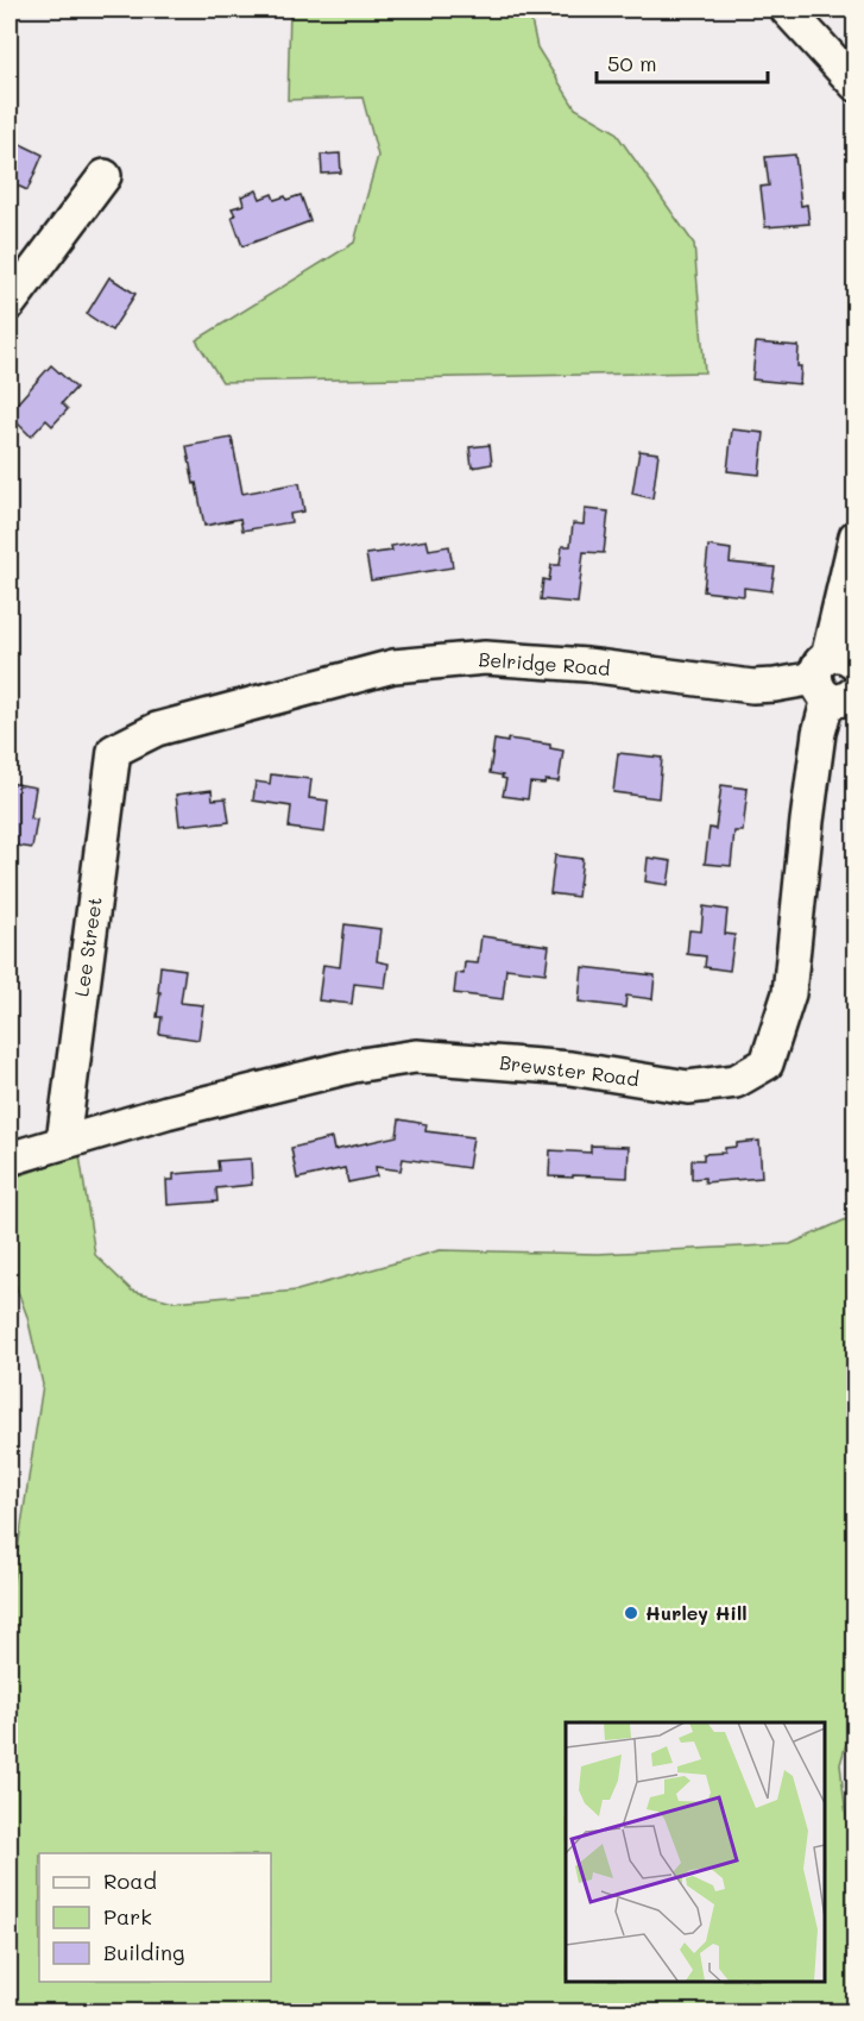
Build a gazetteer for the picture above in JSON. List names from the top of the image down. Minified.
{"streets":{"street":["Belridge Road","Lee Street","Brewster Road"]},"crossings":[["Belridge Road","Lee Street"],["Belridge Road","Brewster Road"],["Lee Street","Brewster Road"]],"places":["Hurley Hill"],"legend":["Road","Park","Building"],"scale_bar":"50 m"}
